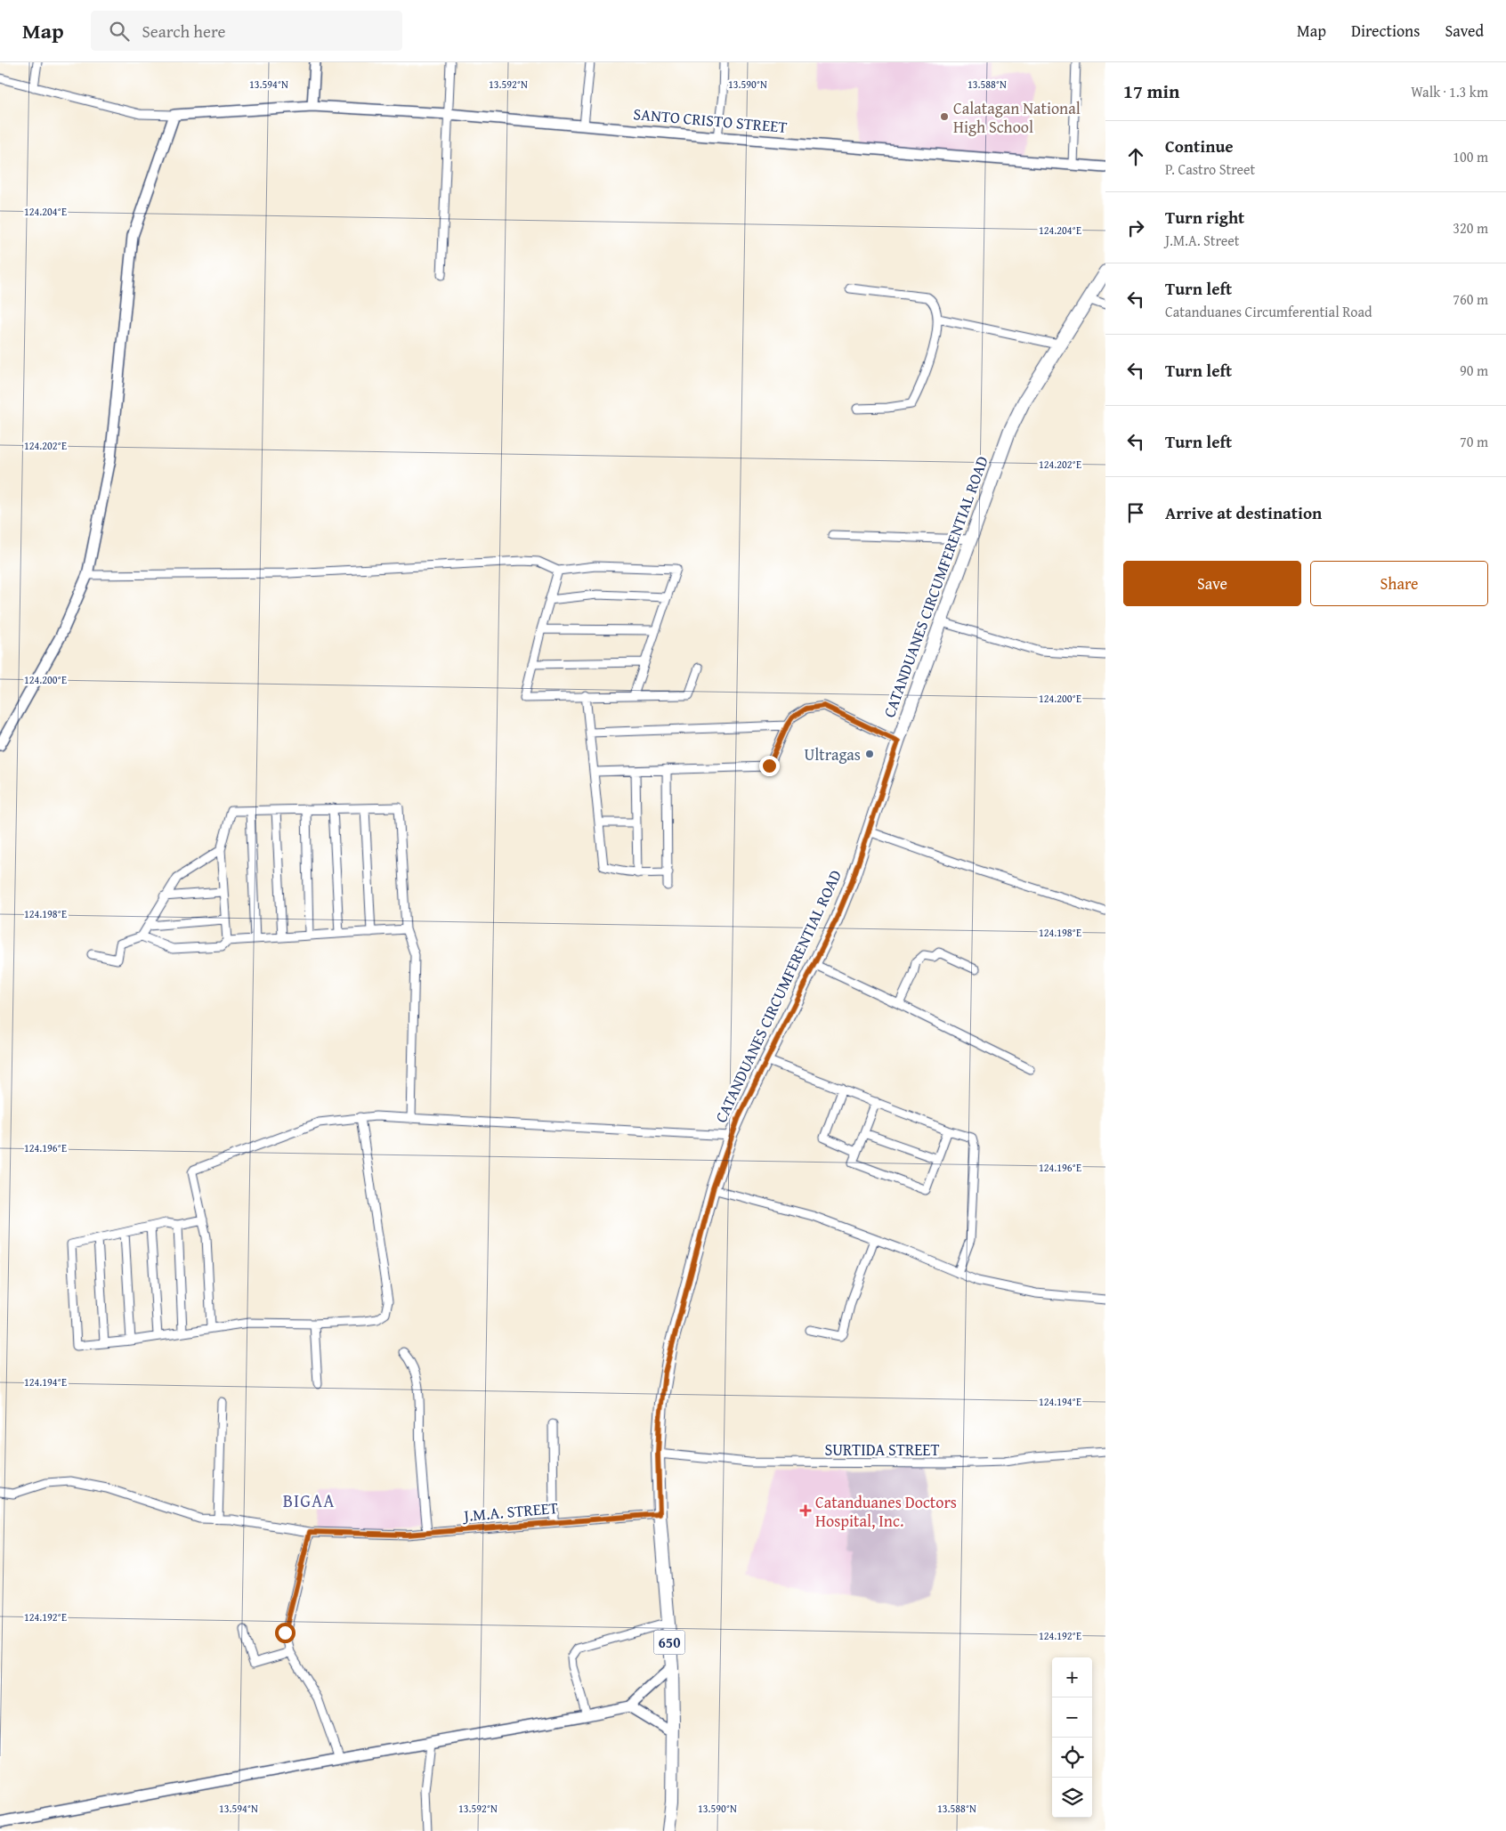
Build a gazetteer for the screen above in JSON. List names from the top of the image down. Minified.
{"streets":{"main road":["CATANDUANES CIRCUMFERENTIAL ROAD","650"],"street":["SANTO CRISTO STREET","SURTIDA STREET","J.M.A. STREET"]},"crossings":[["CATANDUANES CIRCUMFERENTIAL ROAD","SURTIDA STREET"],["CATANDUANES CIRCUMFERENTIAL ROAD","J.M.A. STREET"]],"districts":["BIGAA"],"places":{"other":["Calatagan National High School","Ultragas"],"health":["Catanduanes Doctors Hospital, Inc."]},"page":{"header":"Map","search":"Search here","nav":["Map","Directions","Saved"],"heading":["17 min","Walk · 1.3 km"],"list":[["Continue","P. Castro Street","100 m"],["Turn right","J.M.A. Street","320 m"],["Turn left","Catanduanes Circumferential Road","760 m"],["Turn left","90 m"],["Turn left","70 m"],"Arrive at destination"],"buttons":["Save","Share"],"map_buttons":["+","−"]},"coordinates":["13.594°N","13.592°N","13.590°N","13.588°N","124.204°E","124.202°E","124.200°E","124.198°E","124.196°E","124.194°E","124.192°E"]}
